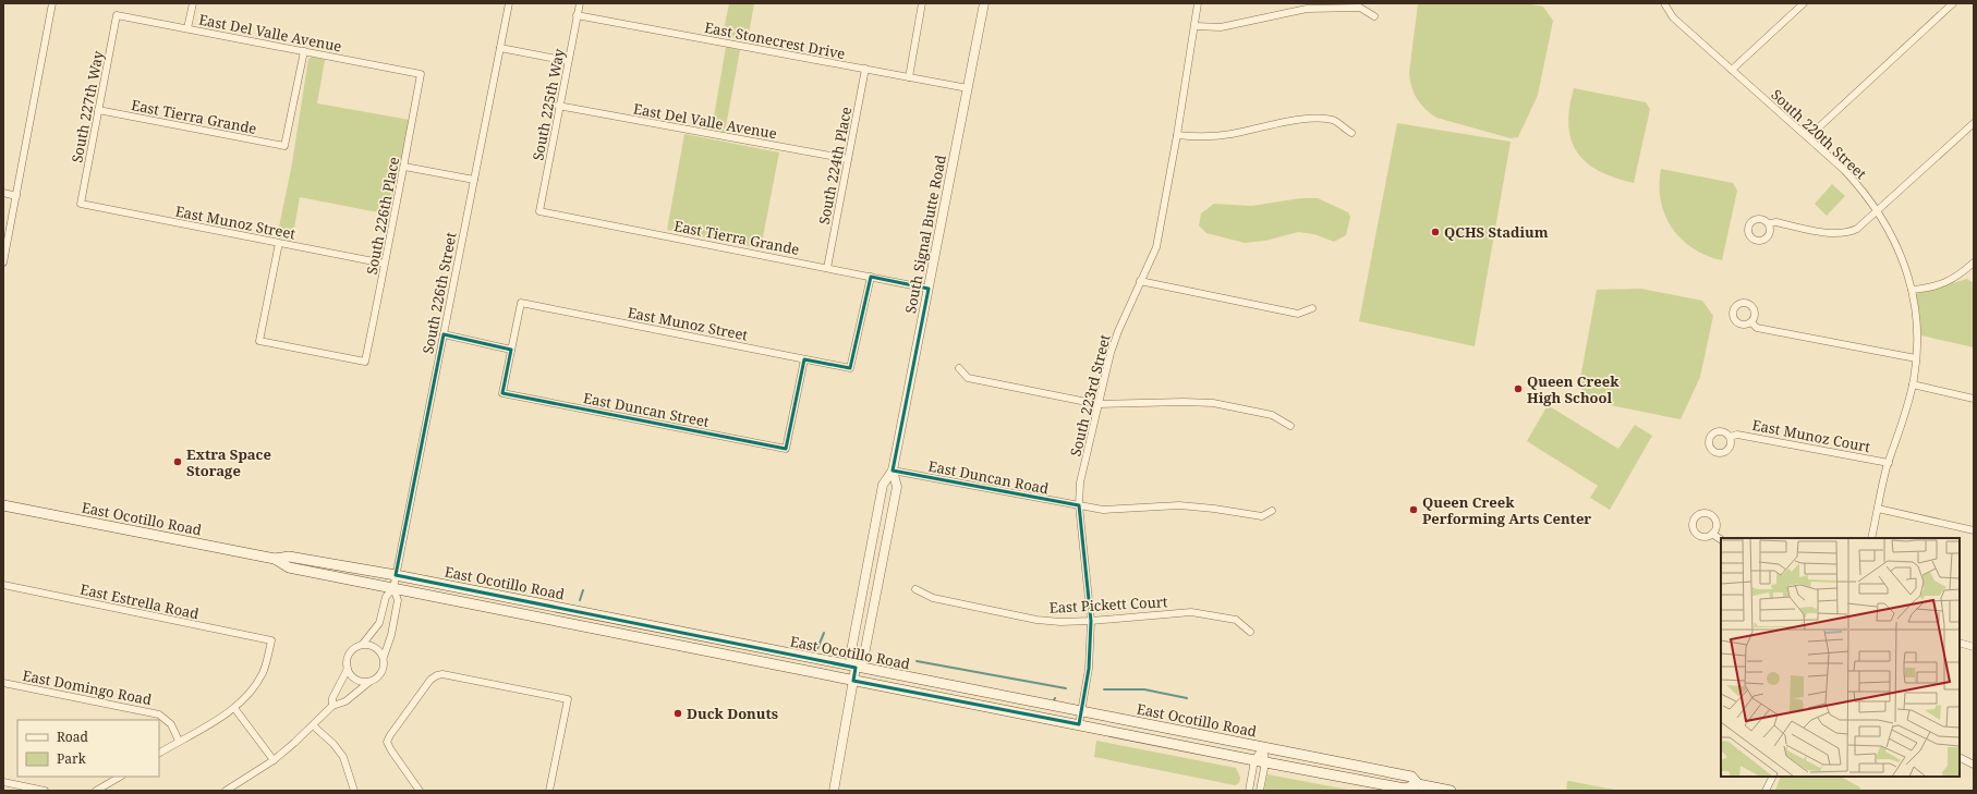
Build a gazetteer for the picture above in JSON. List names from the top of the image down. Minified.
{"streets":{"main road":["East Ocotillo Road"],"street":["East Del Valle Avenue","East Stonecrest Drive","South 225th Way","South 227th Way","East Tierra Grande","South 220th Street","South 224th Place","South 226th Place","East Munoz Street","South Signal Butte Road","South 226th Street","South 223rd Street","East Duncan Street","East Munoz Court","East Duncan Road","East Estrella Road","East Pickett Court","East Domingo Road"]},"crossings":[["East Del Valle Avenue","South 225th Way"],["East Del Valle Avenue","South 227th Way"],["East Del Valle Avenue","East Tierra Grande"],["East Del Valle Avenue","South 224th Place"],["East Del Valle Avenue","South 226th Place"],["East Stonecrest Drive","South 225th Way"],["East Stonecrest Drive","South 224th Place"],["East Stonecrest Drive","South Signal Butte Road"],["South 225th Way","East Tierra Grande"],["South 227th Way","East Tierra Grande"],["South 227th Way","East Munoz Street"],["East Tierra Grande","South 224th Place"],["East Tierra Grande","East Munoz Street"],["East Tierra Grande","South Signal Butte Road"],["South 220th Street","East Munoz Court"],["South 226th Place","East Munoz Street"],["East Munoz Street","East Duncan Street"],["South Signal Butte Road","East Duncan Road"],["South Signal Butte Road","East Ocotillo Road"],["South 226th Street","East Ocotillo Road"],["South 223rd Street","East Duncan Road"],["South 223rd Street","East Ocotillo Road"],["South 223rd Street","East Pickett Court"]],"places":["QCHS Stadium","Queen Creek High School","Extra Space Storage","Queen Creek Performing Arts Center","Duck Donuts"],"legend":["Road","Park"]}
